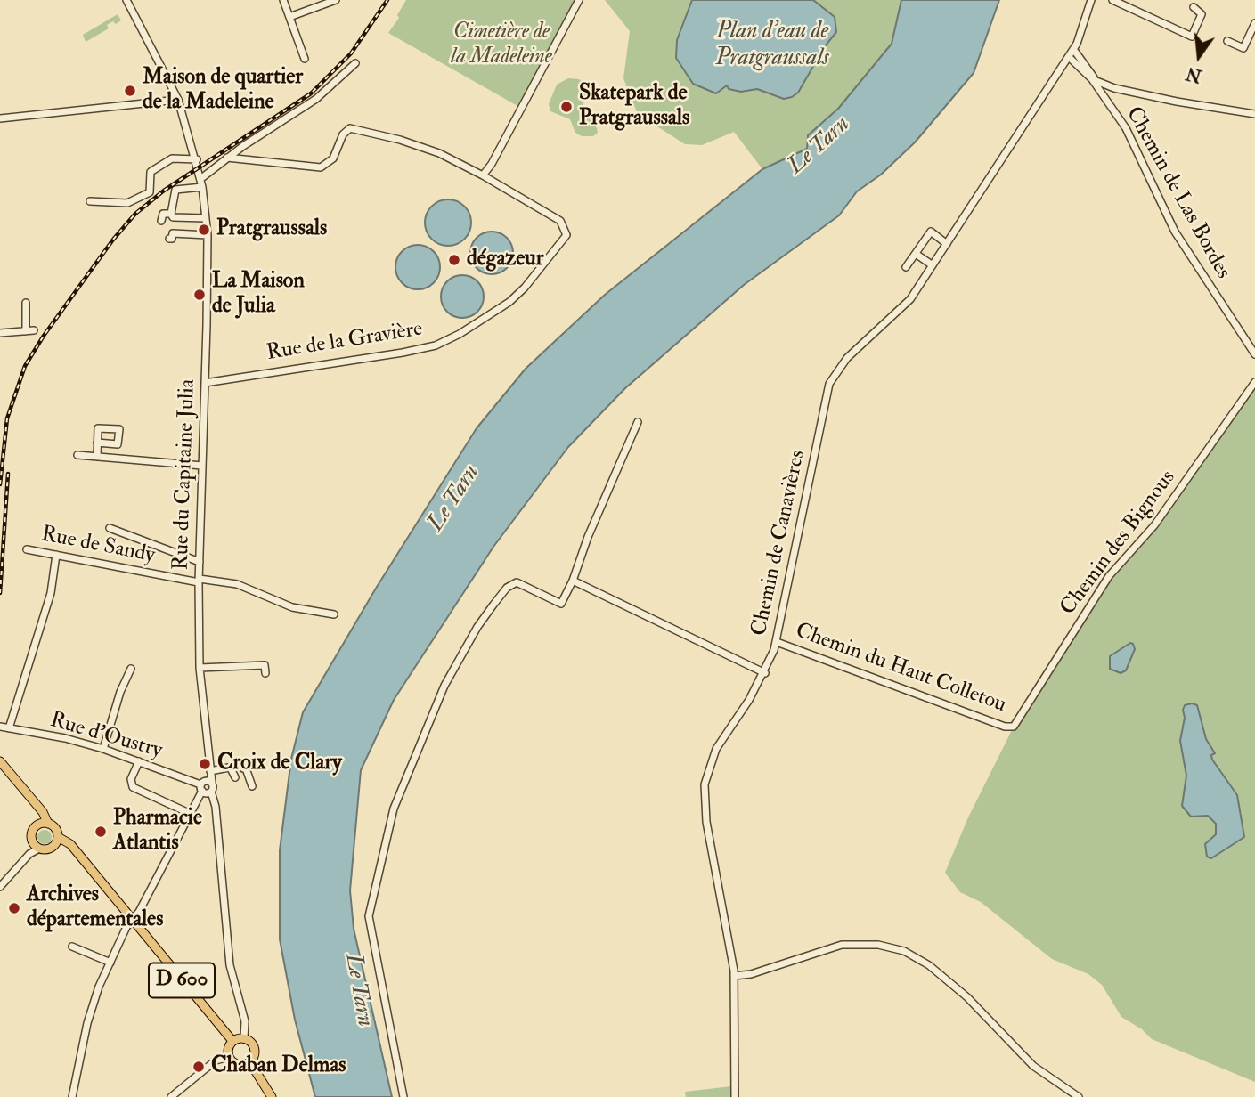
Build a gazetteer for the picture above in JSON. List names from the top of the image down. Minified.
{"streets":{"main road":["D 600"],"street":["Chemin de Las Bordes","Rue de la Gravière","Rue du Capitaine Julia","Chemin de Canavières","Chemin des Bignous","Rue de Sandy","Chemin du Haut Colletou","Rue d'Oustry"]},"crossings":[["Rue de la Gravière","Rue du Capitaine Julia"],["Rue du Capitaine Julia","Rue de Sandy"],["Chemin de Canavières","Chemin du Haut Colletou"],["Chemin des Bignous","Chemin du Haut Colletou"]],"water":["Plan d'eau de Pratgraussals","Le Tarn"],"parks":["Cimetière de la Madeleine"],"places":["Maison de quartier de la Madeleine","Skatepark de Pratgraussals","Pratgraussals","dégazeur","La Maison de Julia","Croix de Clary","Pharmacie Atlantis","Archives départementales","Chaban Delmas"],"north":"bottom"}
